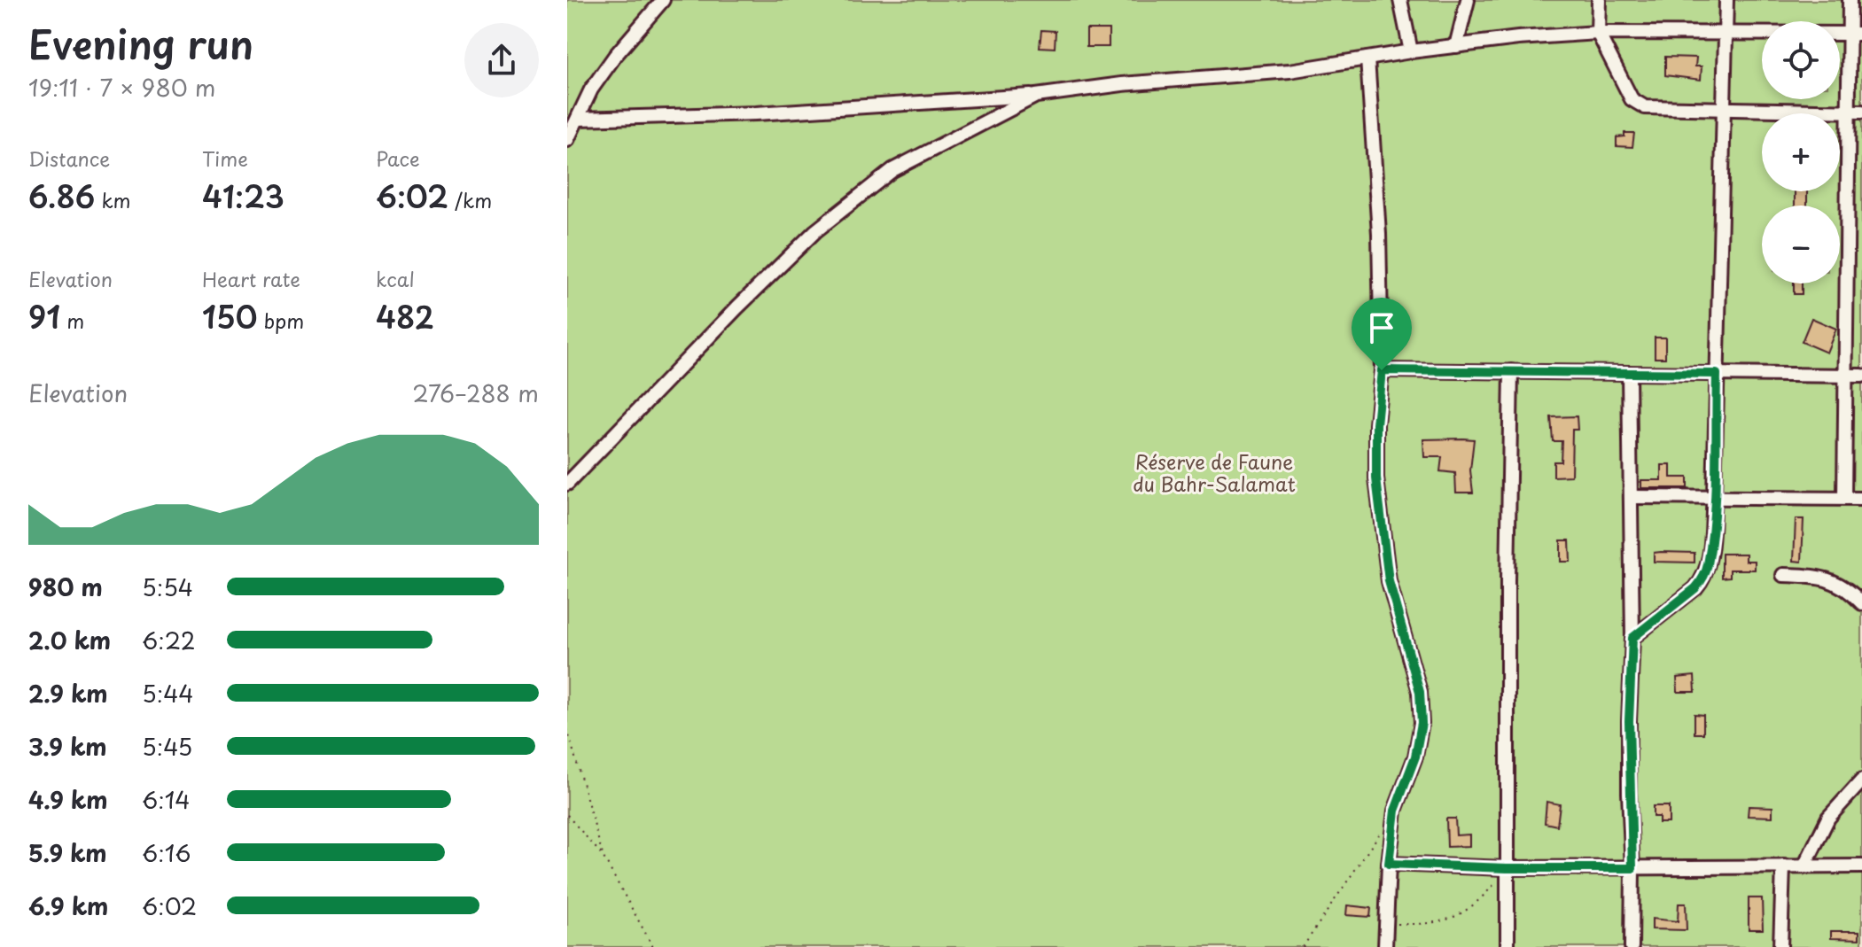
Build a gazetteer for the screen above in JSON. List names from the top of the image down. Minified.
{"parks":["Réserve de Faune du Bahr-Salamat"],"page":{"heading":["Evening run","19:11 · 7 × 980 m"],"map_buttons":["+","−"],"stats":[["Distance","6.86 km"],["Time","41:23"],["Pace","6:02 /km"],["Elevation","91 m"],["Heart rate","150 bpm"],["kcal","482"]],"chart":["Elevation","276–288 m"],"list":[{"name":"980 m","note":"5:54"},{"name":"2.0 km","note":"6:22"},{"name":"2.9 km","note":"5:44"},{"name":"3.9 km","note":"5:45"},{"name":"4.9 km","note":"6:14"},{"name":"5.9 km","note":"6:16"},{"name":"6.9 km","note":"6:02"}]}}
